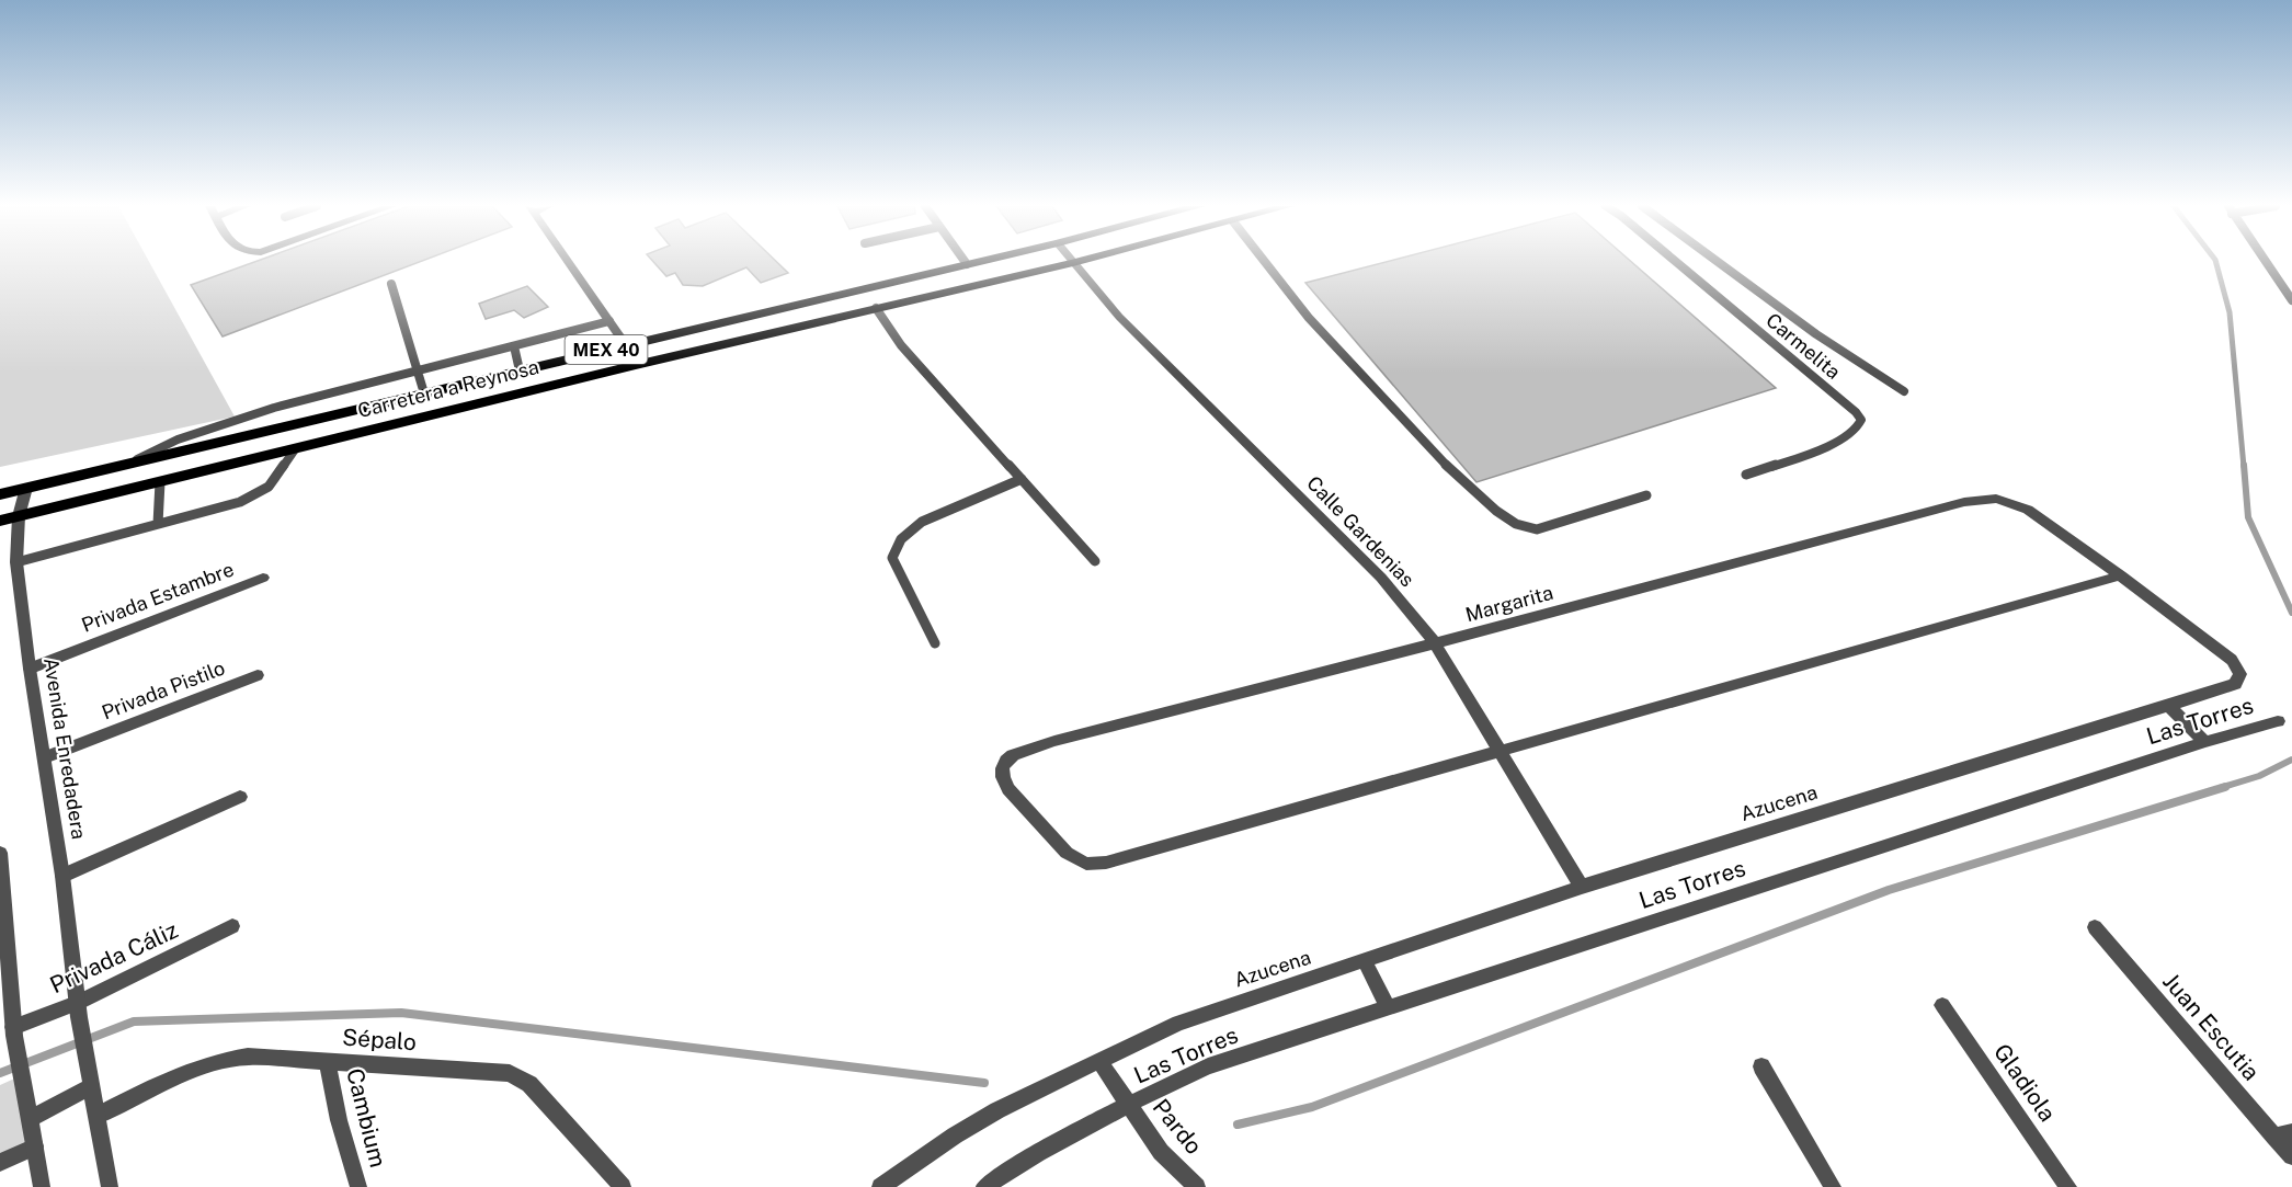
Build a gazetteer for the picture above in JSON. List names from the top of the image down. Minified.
{"streets":{"main road":["MEX 40","Carretera a Reynosa"],"street":["Calle Gardenias","Privada Estambre","Margarita","Privada Pistilo","Las Torres","Avenida Enredadera","Azucena","Privada Cáliz","Juan Escutia","Sépalo","Gladiola","Cambium","Pardo"],"lane":["Carmelita"]},"crossings":[["Carretera a Reynosa","Calle Gardenias"],["Carretera a Reynosa","Avenida Enredadera"],["Calle Gardenias","Margarita"],["Calle Gardenias","Azucena"],["Privada Estambre","Avenida Enredadera"],["Margarita","Azucena"],["Privada Pistilo","Avenida Enredadera"],["Las Torres","Azucena"],["Las Torres","Pardo"],["Avenida Enredadera","Privada Cáliz"],["Avenida Enredadera","Sépalo"],["Sépalo","Cambium"]]}
